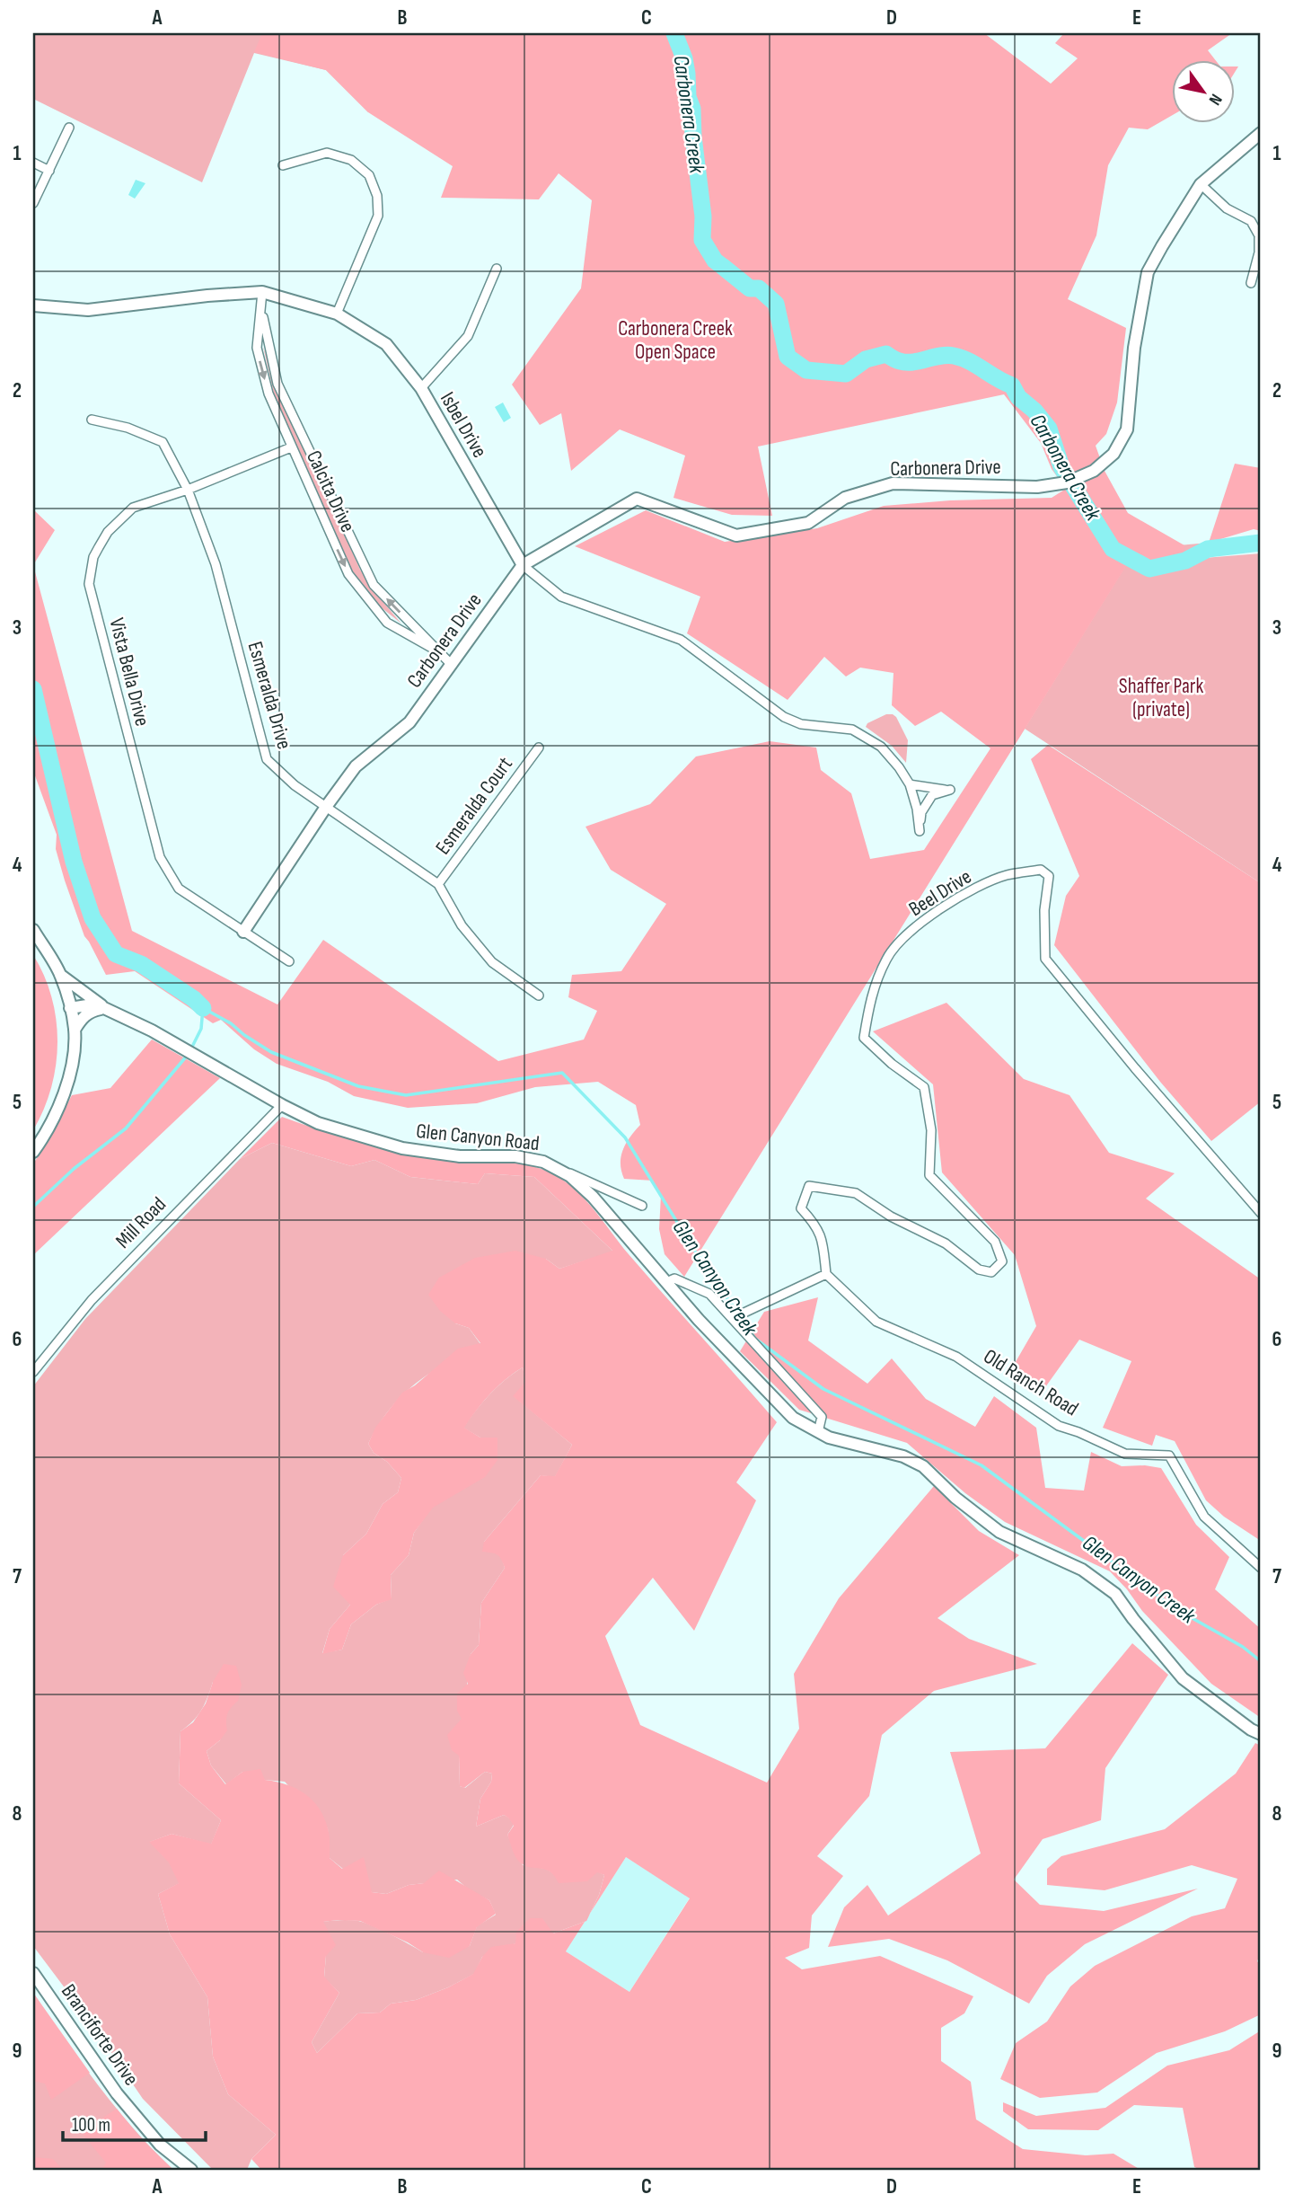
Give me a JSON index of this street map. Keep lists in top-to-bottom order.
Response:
{
  "streets": {
    "street": [
      "Isbel Drive",
      "Carbonera Drive",
      "Calcita Drive",
      "Vista Bella Drive",
      "Esmeralda Drive",
      "Esmeralda Court",
      "Beel Drive",
      "Glen Canyon Road",
      "Mill Road",
      "Old Ranch Road",
      "Branciforte Drive"
    ]
  },
  "crossings": [
    ["Isbel Drive", "Carbonera Drive"],
    ["Isbel Drive", "Calcita Drive"],
    ["Carbonera Drive", "Calcita Drive"],
    ["Carbonera Drive", "Vista Bella Drive"],
    ["Carbonera Drive", "Esmeralda Drive"],
    ["Calcita Drive", "Vista Bella Drive"],
    ["Vista Bella Drive", "Esmeralda Drive"],
    ["Esmeralda Drive", "Esmeralda Court"],
    ["Beel Drive", "Old Ranch Road"],
    ["Glen Canyon Road", "Mill Road"]
  ],
  "water": ["Carbonera Creek", "Glen Canyon Creek"],
  "parks": ["Carbonera Creek Open Space", "Shaffer Park (private)"],
  "scale_bar": "100 m",
  "north": "bottom right",
  "grid": {
    "columns": [
      "A",
      "B",
      "C",
      "D",
      "E"
    ],
    "rows": [
      "1",
      "2",
      "3",
      "4",
      "5",
      "6",
      "7",
      "8",
      "9"
    ]
  }
}
